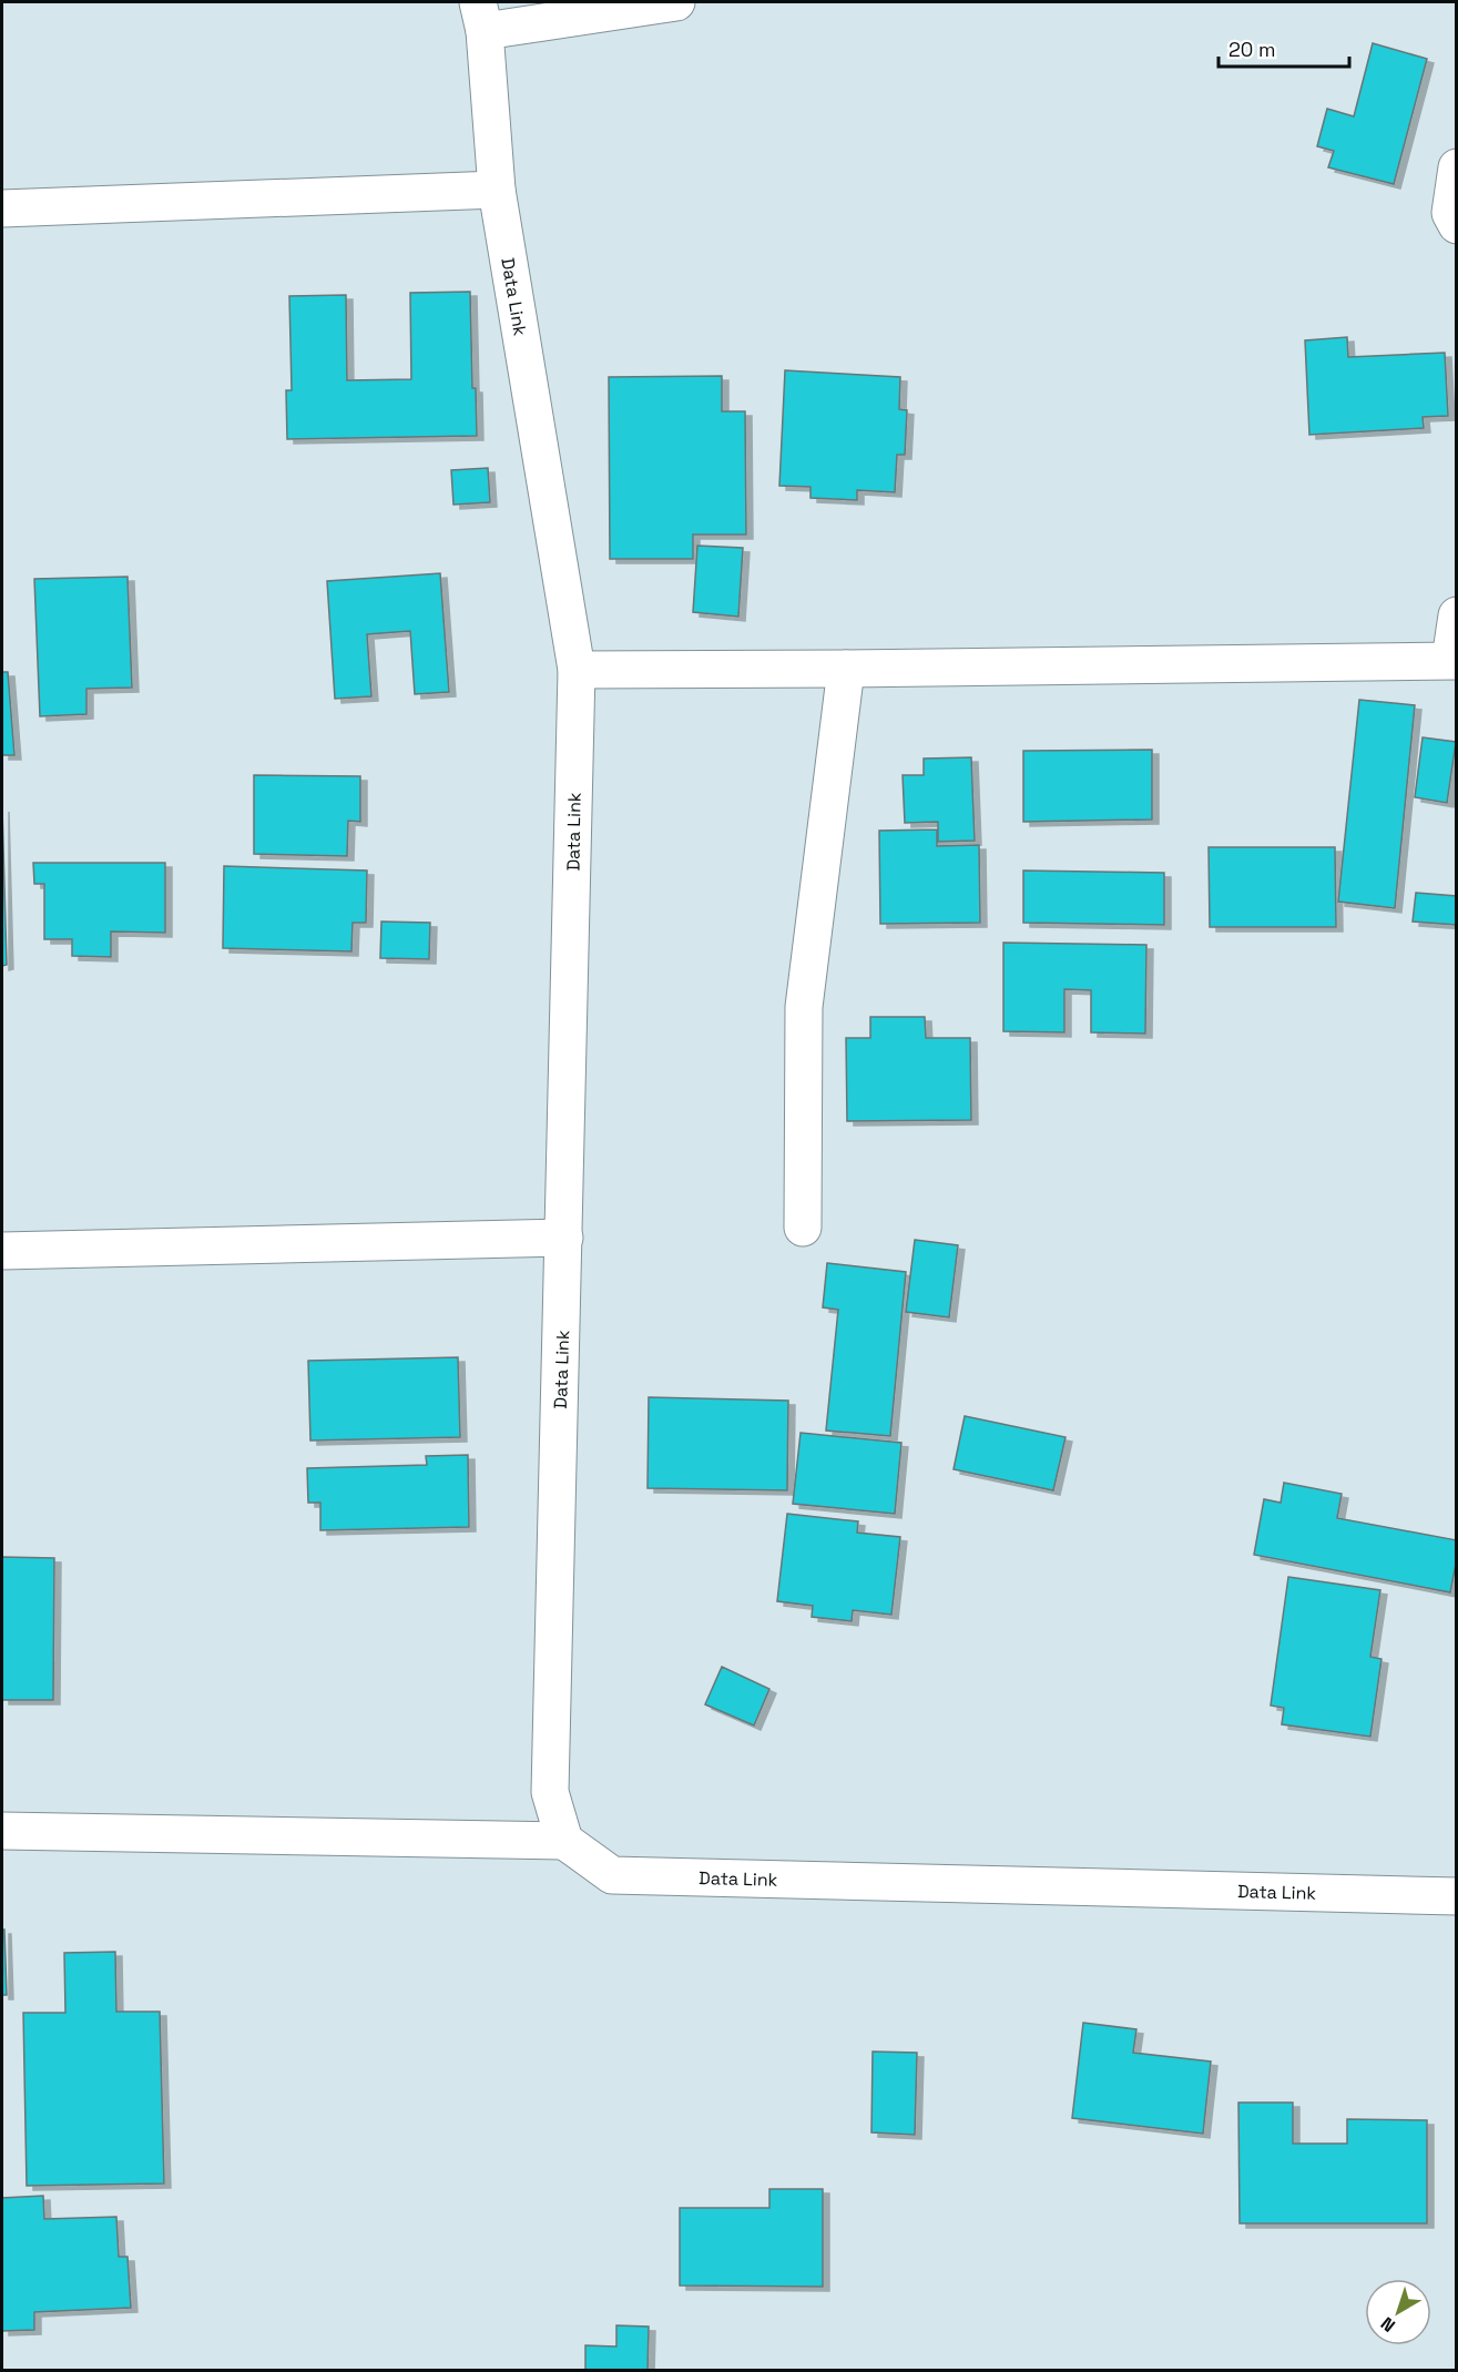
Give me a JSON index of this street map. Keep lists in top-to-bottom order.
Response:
{
  "streets": {
    "street": ["Data Link"]
  },
  "scale_bar": "20 m",
  "north": "bottom left"
}
